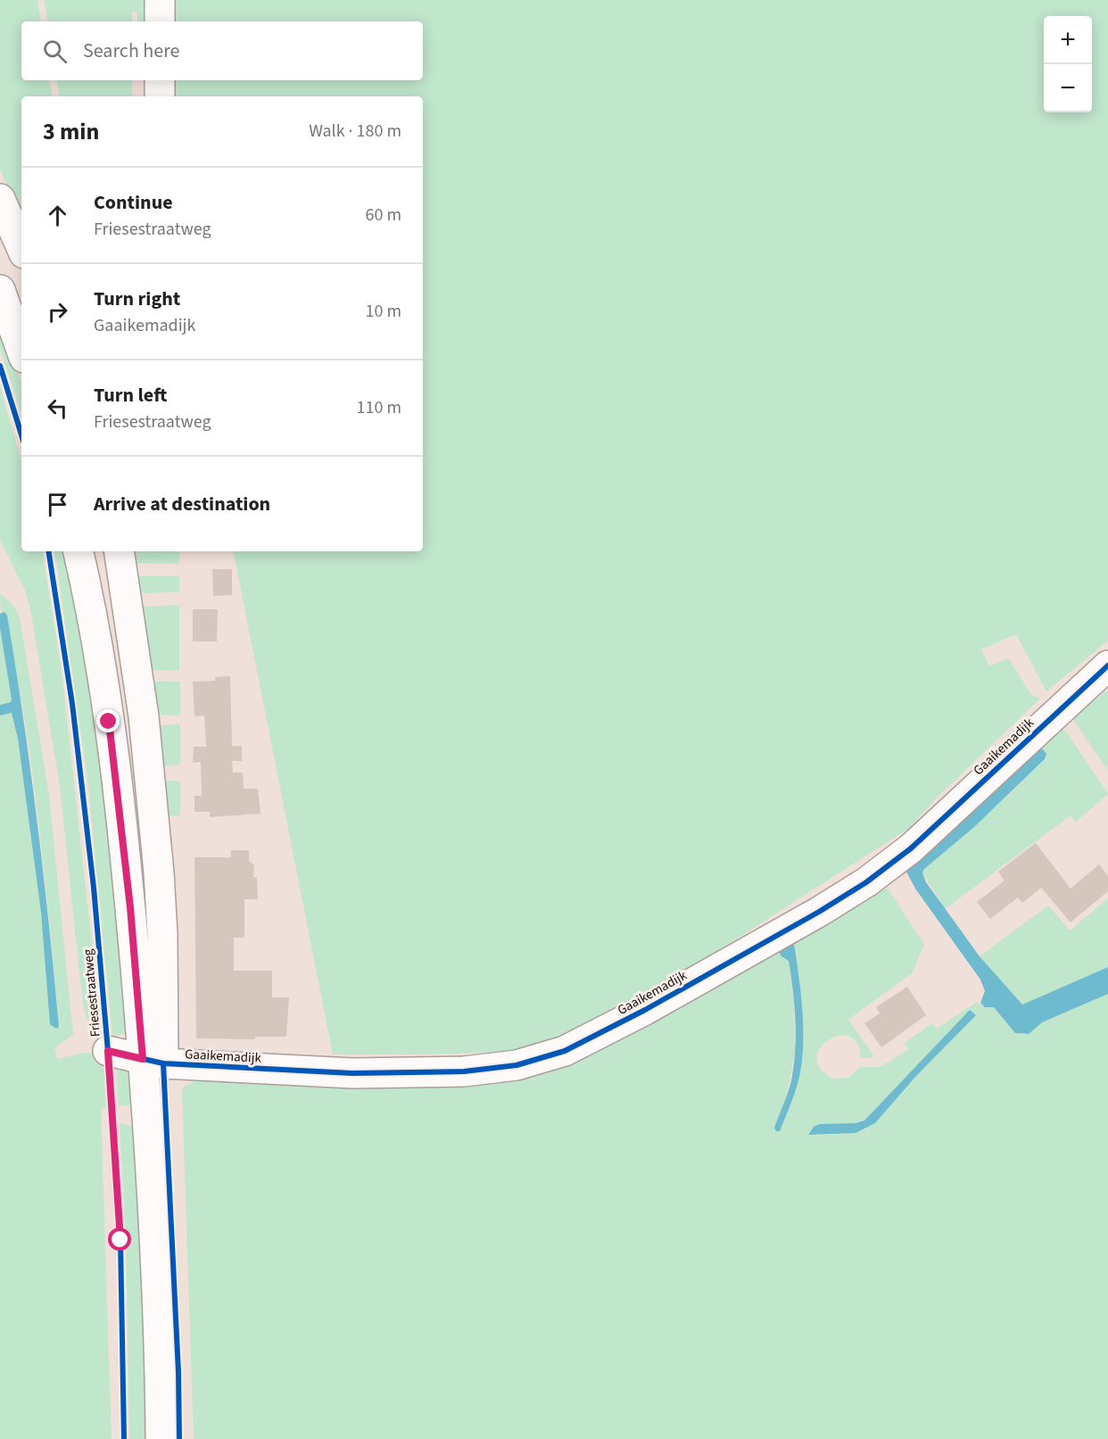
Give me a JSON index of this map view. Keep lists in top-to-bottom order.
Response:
{
  "streets": {
    "street": ["Gaaikemadijk"],
    "cycle path": ["Friesestraatweg"]
  },
  "page": {
    "map_buttons": ["+", "−"],
    "search": "Search here",
    "heading": ["3 min", "Walk · 180 m"],
    "list": [
      ["Continue", "Friesestraatweg", "60 m"],
      ["Turn right", "Gaaikemadijk", "10 m"],
      ["Turn left", "Friesestraatweg", "110 m"],
      "Arrive at destination"
    ]
  }
}
